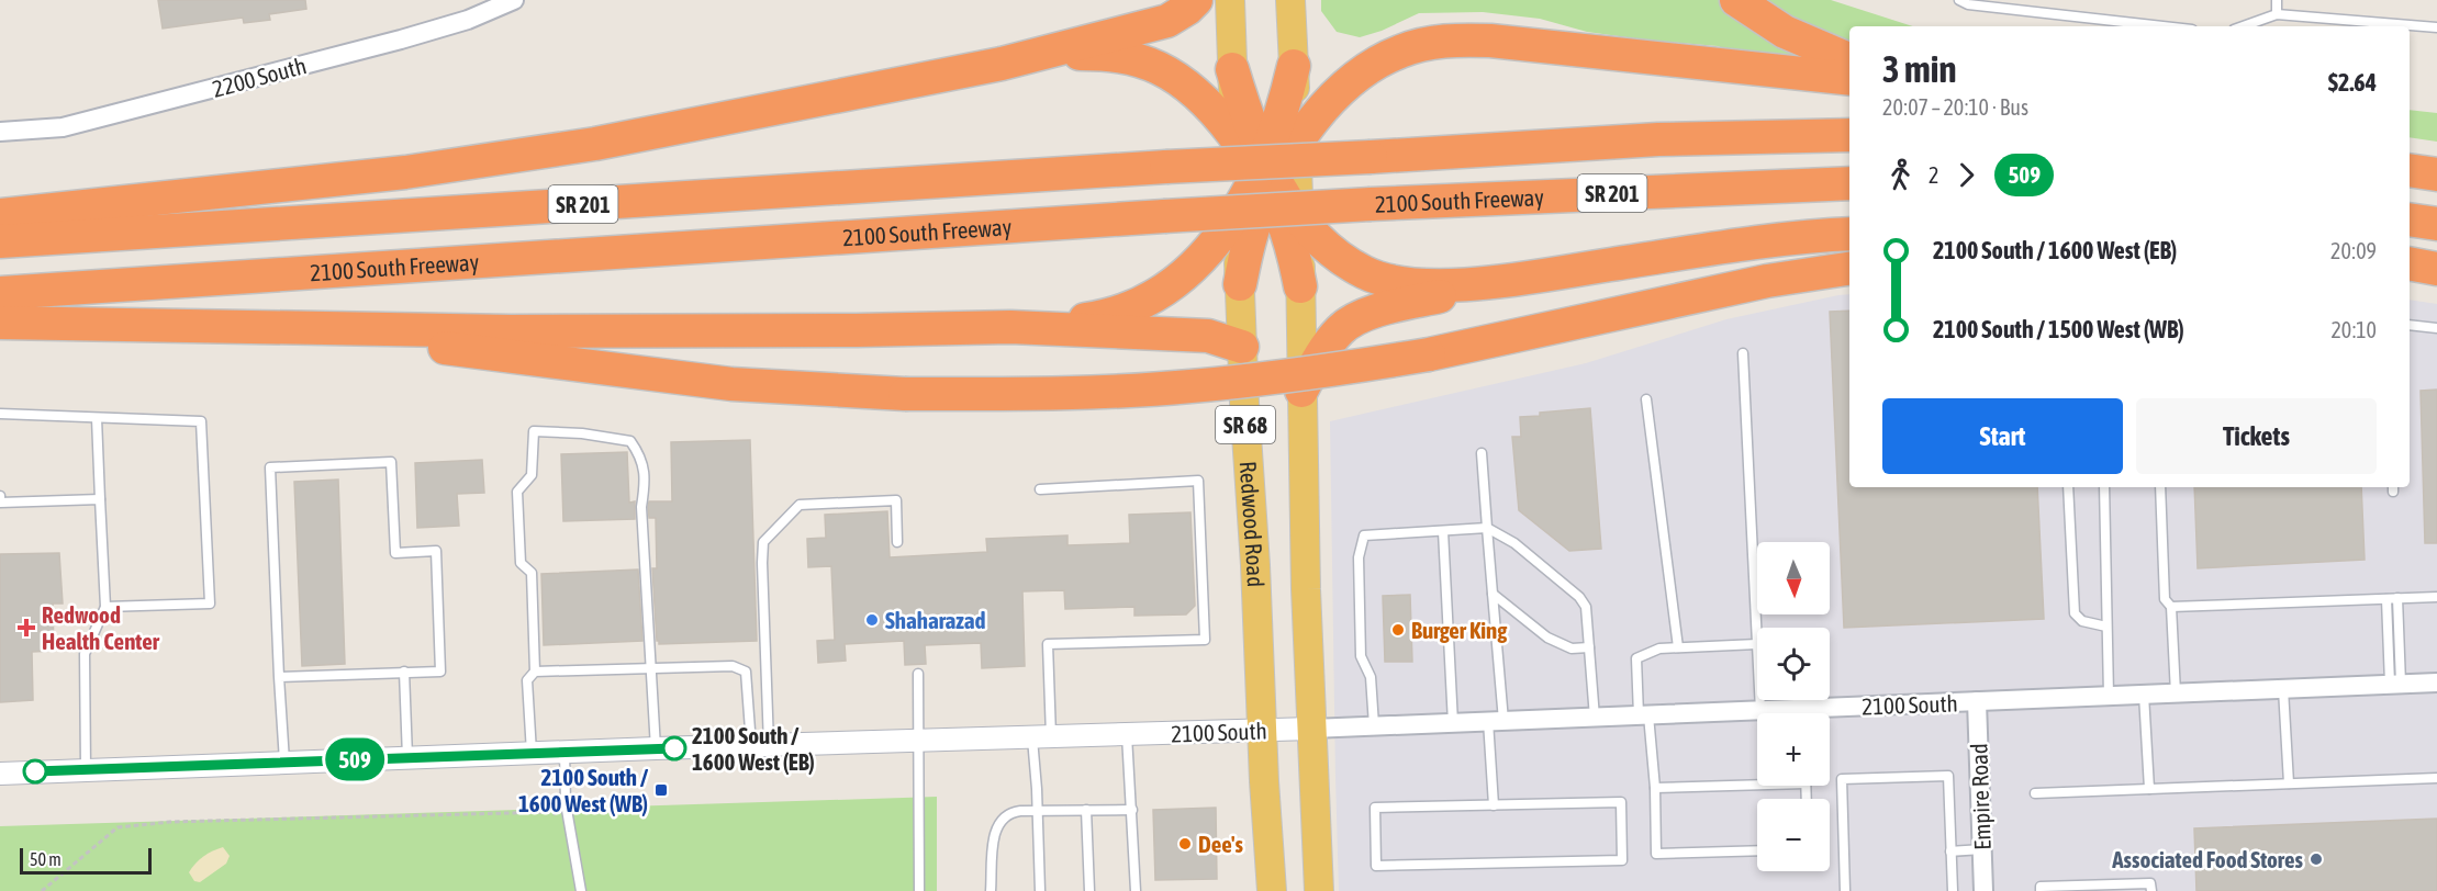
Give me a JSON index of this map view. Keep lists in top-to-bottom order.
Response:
{
  "streets": {
    "highway": ["SR 201", "2100 South Freeway"],
    "main road": ["SR 68", "Redwood Road"],
    "street": ["2200 South", "2100 South", "Empire Road"]
  },
  "crossings": [
    ["SR 68", "2100 South"],
    ["Redwood Road", "2100 South"],
    ["2100 South", "Empire Road"]
  ],
  "places": {
    "other": [
      "Shaharazad",
      "Burger King",
      "2100 South / 1600 West (EB)",
      "Dee's",
      "Associated Food Stores"
    ],
    "health": ["Redwood Health Center"],
    "transit": ["2100 South / 1600 West (WB)"]
  },
  "lines": ["bus line 509"],
  "scale_bar": "50 m",
  "north": "bottom",
  "page": {
    "on_map": "509",
    "heading": ["3 min", "20:07 – 20:10 · Bus", "$2.64"],
    "legs": ["2", "509"],
    "list": [
      {
        "name": "2100 South / 1600 West (EB)",
        "value": "20:09"
      },
      {
        "name": "2100 South / 1500 West (WB)",
        "value": "20:10"
      }
    ],
    "buttons": ["Start", "Tickets"],
    "map_buttons": ["+", "−"],
    "scale": "50 m"
  }
}
